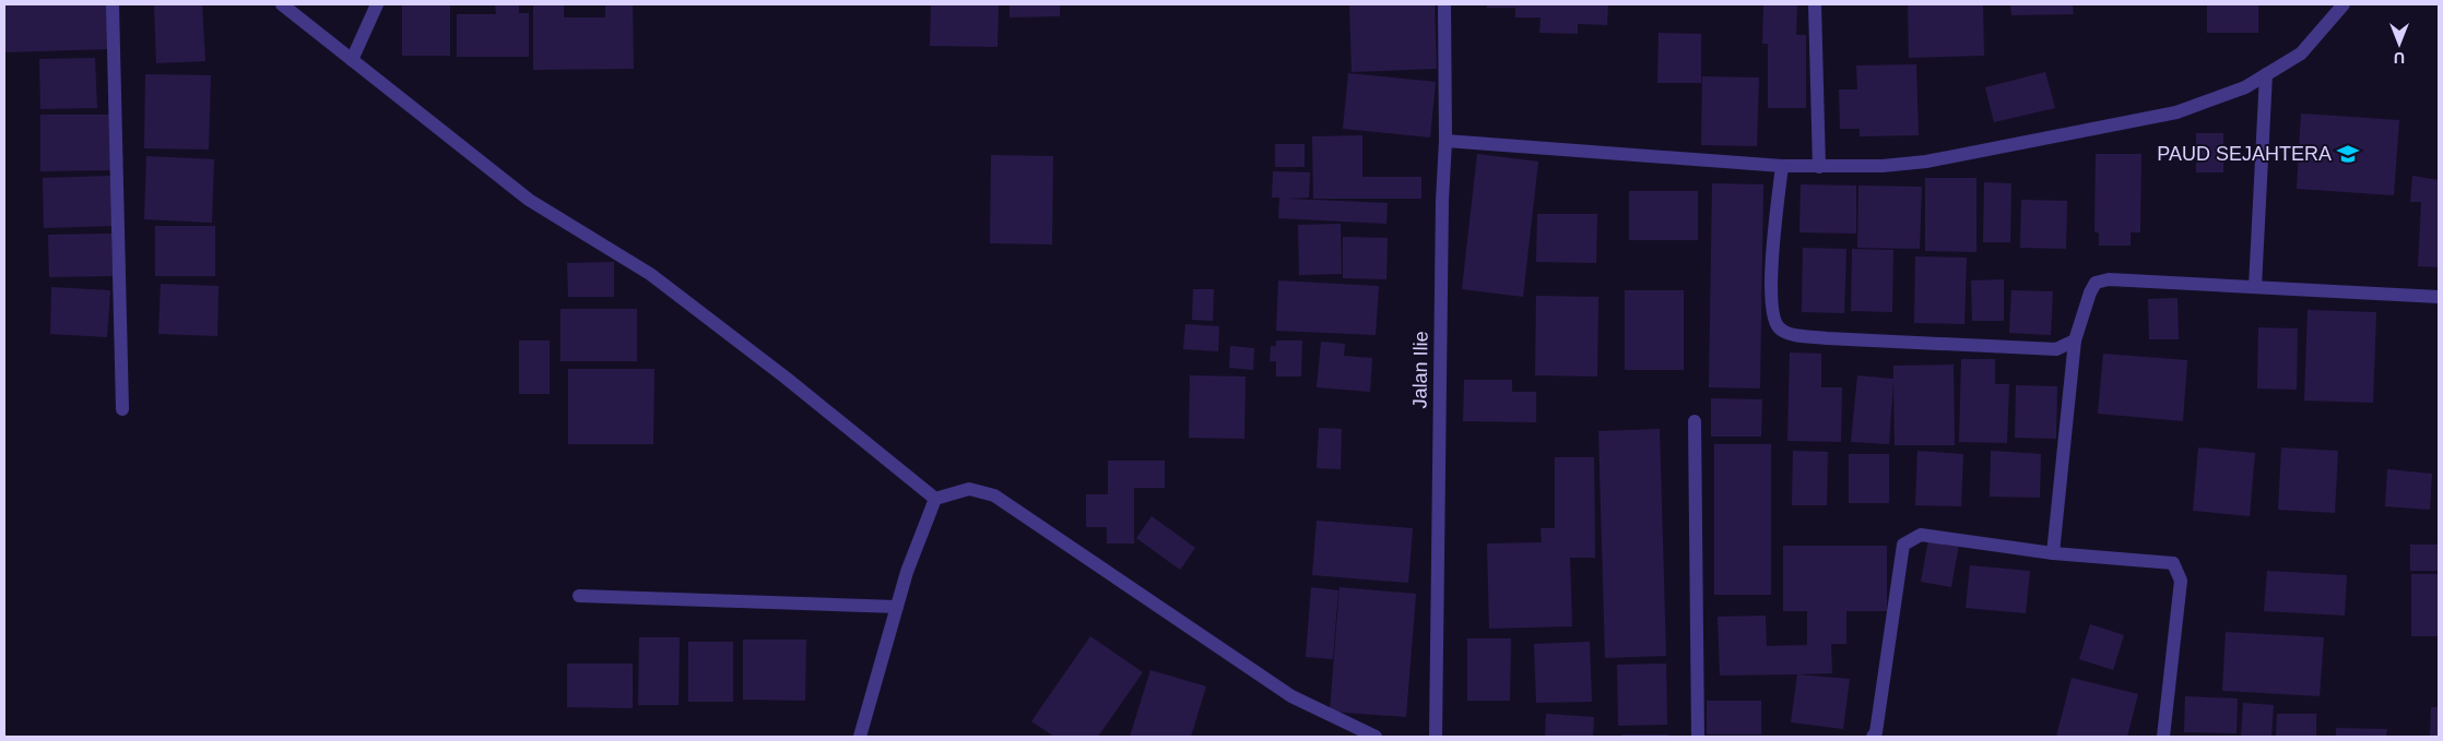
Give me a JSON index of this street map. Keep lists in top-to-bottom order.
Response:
{
  "streets": {
    "street": ["Jalan Ilie"]
  },
  "places": {
    "school or university": ["PAUD SEJAHTERA"]
  },
  "north": "bottom"
}
